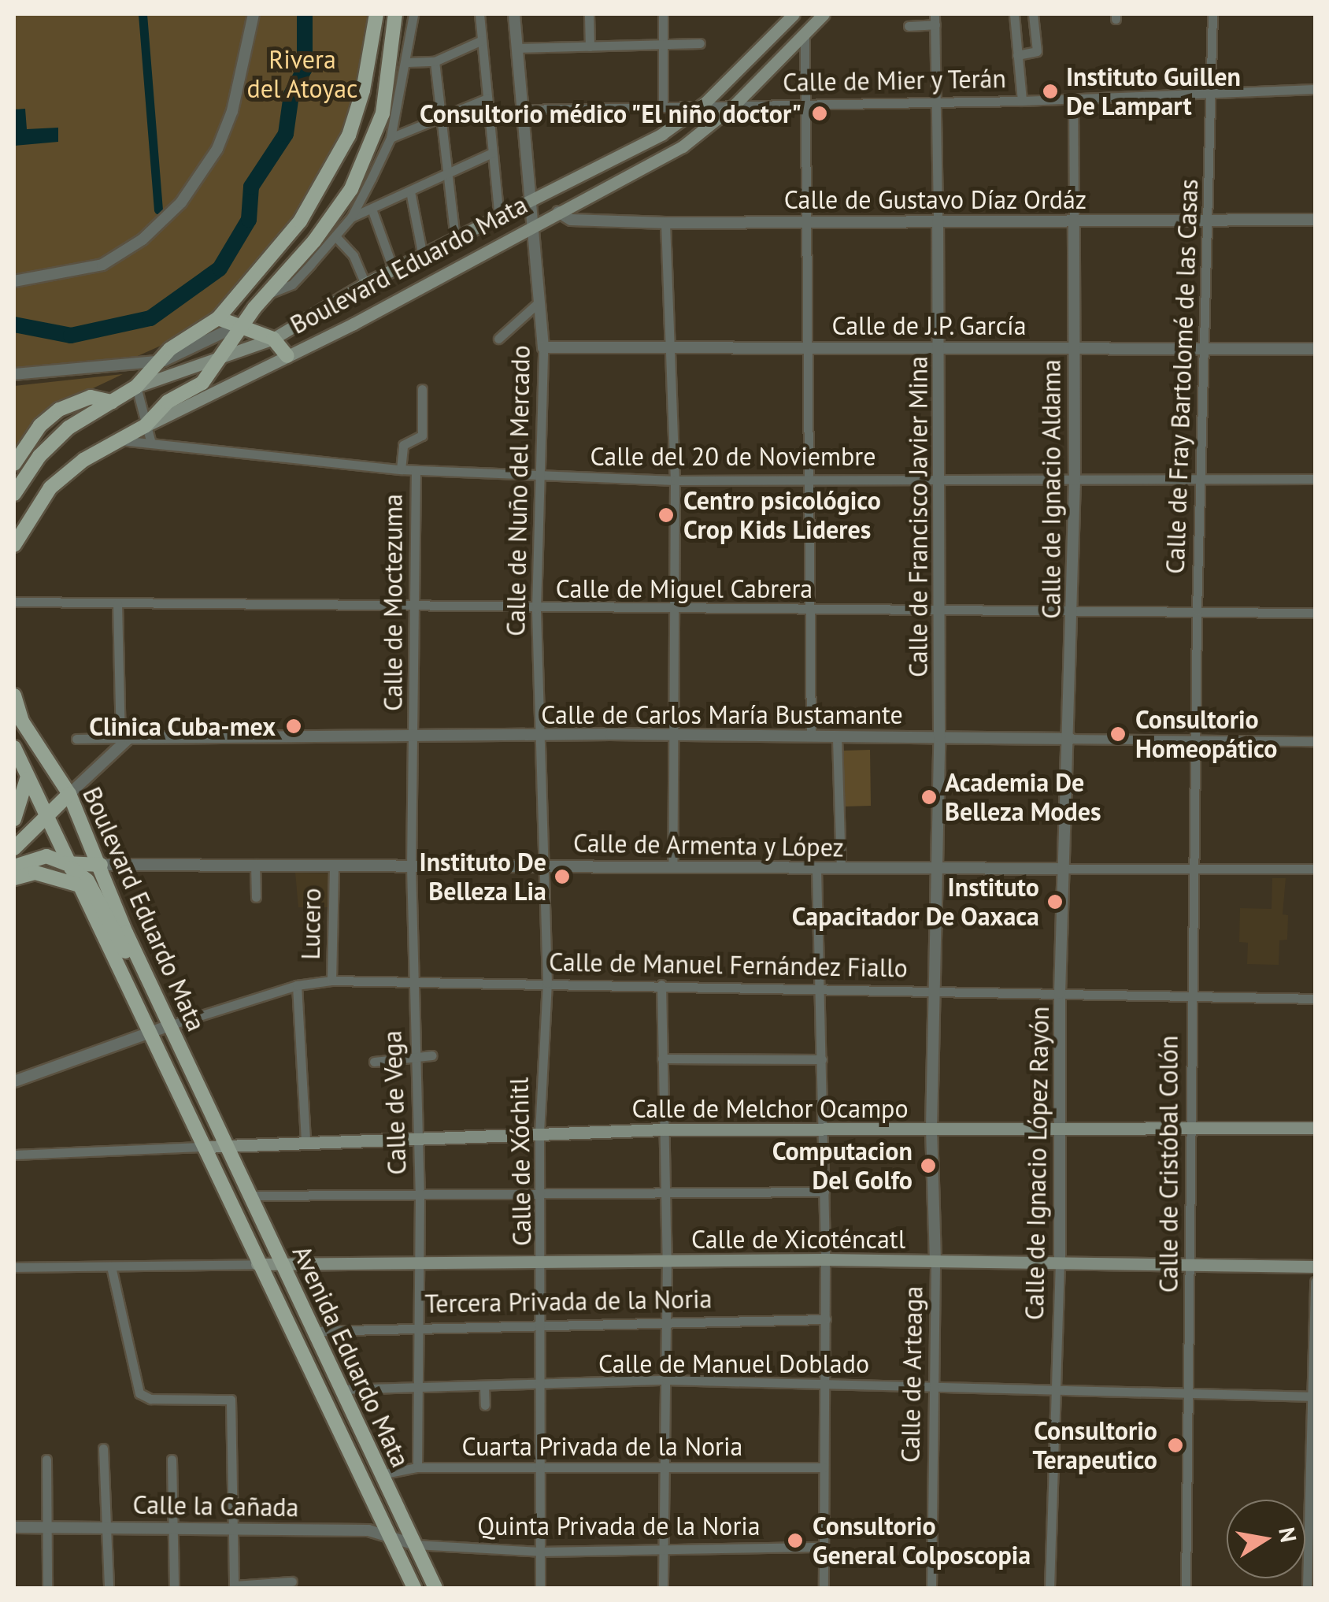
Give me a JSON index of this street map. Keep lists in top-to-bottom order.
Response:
{
  "streets": {
    "main road": [
      "Boulevard Eduardo Mata",
      "Calle de Melchor Ocampo",
      "Calle de Xicoténcatl",
      "Avenida Eduardo Mata"
    ],
    "street": [
      "Calle de Mier y Terán",
      "Calle de Gustavo Díaz Ordáz",
      "Calle de J.P. García",
      "Calle de Fray Bartolomé de las Casas",
      "Calle del 20 de Noviembre",
      "Calle de Ignacio Aldama",
      "Calle de Nuño del Mercado",
      "Calle de Francisco Javier Mina",
      "Calle de Miguel Cabrera",
      "Calle de Moctezuma",
      "Calle de Carlos María Bustamante",
      "Calle de Armenta y López",
      "Lucero",
      "Calle de Manuel Fernández Fiallo",
      "Calle de Vega",
      "Calle de Xóchitl",
      "Calle de Ignacio López Rayón",
      "Calle de Cristóbal Colón",
      "Tercera Privada de la Noria",
      "Calle de Manuel Doblado",
      "Calle de Arteaga",
      "Cuarta Privada de la Noria",
      "Calle la Cañada",
      "Quinta Privada de la Noria"
    ]
  },
  "crossings": [
    ["Calle de Mier y Terán", "Boulevard Eduardo Mata"],
    ["Calle de Mier y Terán", "Calle de Fray Bartolomé de las Casas"],
    ["Calle de Mier y Terán", "Calle de Ignacio Aldama"],
    ["Calle de Mier y Terán", "Calle de Nuño del Mercado"],
    ["Calle de Mier y Terán", "Calle de Francisco Javier Mina"],
    ["Calle de Gustavo Díaz Ordáz", "Boulevard Eduardo Mata"],
    ["Calle de Gustavo Díaz Ordáz", "Calle de Fray Bartolomé de las Casas"],
    ["Calle de Gustavo Díaz Ordáz", "Calle de Ignacio Aldama"],
    ["Calle de Gustavo Díaz Ordáz", "Calle de Francisco Javier Mina"],
    ["Boulevard Eduardo Mata", "Calle del 20 de Noviembre"],
    ["Boulevard Eduardo Mata", "Calle de Nuño del Mercado"],
    ["Boulevard Eduardo Mata", "Calle de Armenta y López"],
    ["Boulevard Eduardo Mata", "Calle de Manuel Fernández Fiallo"],
    ["Boulevard Eduardo Mata", "Calle de Melchor Ocampo"],
    ["Boulevard Eduardo Mata", "Avenida Eduardo Mata"],
    ["Calle de J.P. García", "Calle de Fray Bartolomé de las Casas"],
    ["Calle de J.P. García", "Calle de Ignacio Aldama"],
    ["Calle de J.P. García", "Calle de Nuño del Mercado"],
    ["Calle de J.P. García", "Calle de Francisco Javier Mina"],
    ["Calle de Fray Bartolomé de las Casas", "Calle del 20 de Noviembre"],
    ["Calle de Fray Bartolomé de las Casas", "Calle de Miguel Cabrera"],
    ["Calle de Fray Bartolomé de las Casas", "Calle de Carlos María Bustamante"],
    ["Calle de Fray Bartolomé de las Casas", "Calle de Cristóbal Colón"],
    ["Calle del 20 de Noviembre", "Calle de Ignacio Aldama"],
    ["Calle del 20 de Noviembre", "Calle de Nuño del Mercado"],
    ["Calle del 20 de Noviembre", "Calle de Francisco Javier Mina"],
    ["Calle del 20 de Noviembre", "Calle de Moctezuma"],
    ["Calle de Ignacio Aldama", "Calle de Miguel Cabrera"],
    ["Calle de Ignacio Aldama", "Calle de Carlos María Bustamante"],
    ["Calle de Ignacio Aldama", "Calle de Ignacio López Rayón"],
    ["Calle de Nuño del Mercado", "Calle de Miguel Cabrera"],
    ["Calle de Nuño del Mercado", "Calle de Carlos María Bustamante"],
    ["Calle de Nuño del Mercado", "Calle de Xóchitl"],
    ["Calle de Francisco Javier Mina", "Calle de Miguel Cabrera"],
    ["Calle de Francisco Javier Mina", "Calle de Carlos María Bustamante"],
    ["Calle de Francisco Javier Mina", "Calle de Arteaga"],
    ["Calle de Miguel Cabrera", "Calle de Moctezuma"],
    ["Calle de Moctezuma", "Calle de Carlos María Bustamante"],
    ["Calle de Moctezuma", "Calle de Vega"],
    ["Calle de Carlos María Bustamante", "Calle de Vega"],
    ["Calle de Carlos María Bustamante", "Calle de Xóchitl"],
    ["Calle de Carlos María Bustamante", "Calle de Ignacio López Rayón"],
    ["Calle de Carlos María Bustamante", "Calle de Cristóbal Colón"],
    ["Calle de Carlos María Bustamante", "Calle de Arteaga"],
    ["Calle de Armenta y López", "Lucero"],
    ["Calle de Armenta y López", "Calle de Vega"],
    ["Calle de Armenta y López", "Calle de Xóchitl"],
    ["Calle de Armenta y López", "Calle de Ignacio López Rayón"],
    ["Calle de Armenta y López", "Calle de Cristóbal Colón"],
    ["Calle de Armenta y López", "Calle de Arteaga"],
    ["Lucero", "Calle de Manuel Fernández Fiallo"],
    ["Calle de Manuel Fernández Fiallo", "Calle de Vega"],
    ["Calle de Manuel Fernández Fiallo", "Calle de Xóchitl"],
    ["Calle de Manuel Fernández Fiallo", "Calle de Ignacio López Rayón"],
    ["Calle de Manuel Fernández Fiallo", "Calle de Cristóbal Colón"],
    ["Calle de Manuel Fernández Fiallo", "Calle de Arteaga"],
    ["Calle de Vega", "Calle de Melchor Ocampo"],
    ["Calle de Vega", "Calle de Xicoténcatl"],
    ["Calle de Vega", "Tercera Privada de la Noria"],
    ["Calle de Vega", "Calle de Manuel Doblado"],
    ["Calle de Vega", "Cuarta Privada de la Noria"],
    ["Calle de Melchor Ocampo", "Calle de Xóchitl"],
    ["Calle de Melchor Ocampo", "Calle de Ignacio López Rayón"],
    ["Calle de Melchor Ocampo", "Calle de Cristóbal Colón"],
    ["Calle de Melchor Ocampo", "Avenida Eduardo Mata"],
    ["Calle de Melchor Ocampo", "Calle de Arteaga"],
    ["Calle de Xóchitl", "Calle de Xicoténcatl"],
    ["Calle de Xóchitl", "Tercera Privada de la Noria"],
    ["Calle de Xóchitl", "Calle de Manuel Doblado"],
    ["Calle de Xóchitl", "Cuarta Privada de la Noria"],
    ["Calle de Xóchitl", "Quinta Privada de la Noria"],
    ["Calle de Ignacio López Rayón", "Calle de Xicoténcatl"],
    ["Calle de Ignacio López Rayón", "Calle de Manuel Doblado"],
    ["Calle de Cristóbal Colón", "Calle de Xicoténcatl"],
    ["Calle de Cristóbal Colón", "Calle de Manuel Doblado"],
    ["Calle de Xicoténcatl", "Avenida Eduardo Mata"],
    ["Calle de Xicoténcatl", "Calle de Arteaga"],
    ["Tercera Privada de la Noria", "Avenida Eduardo Mata"],
    ["Avenida Eduardo Mata", "Calle de Manuel Doblado"],
    ["Avenida Eduardo Mata", "Cuarta Privada de la Noria"],
    ["Avenida Eduardo Mata", "Calle la Cañada"],
    ["Avenida Eduardo Mata", "Quinta Privada de la Noria"],
    ["Calle de Manuel Doblado", "Calle de Arteaga"],
    ["Calle la Cañada", "Quinta Privada de la Noria"]
  ],
  "parks": ["Rivera del Atoyac"],
  "places": [
    "Instituto Guillen De Lampart",
    "Consultorio médico \"El niño doctor\"",
    "Centro psicológico Crop Kids Lideres",
    "Clinica Cuba-mex",
    "Consultorio Homeopático",
    "Academia De Belleza Modes",
    "Instituto De Belleza Lia",
    "Instituto Capacitador De Oaxaca",
    "Computacion Del Golfo",
    "Consultorio Terapeutico",
    "Consultorio General Colposcopia"
  ],
  "north": "right"
}
